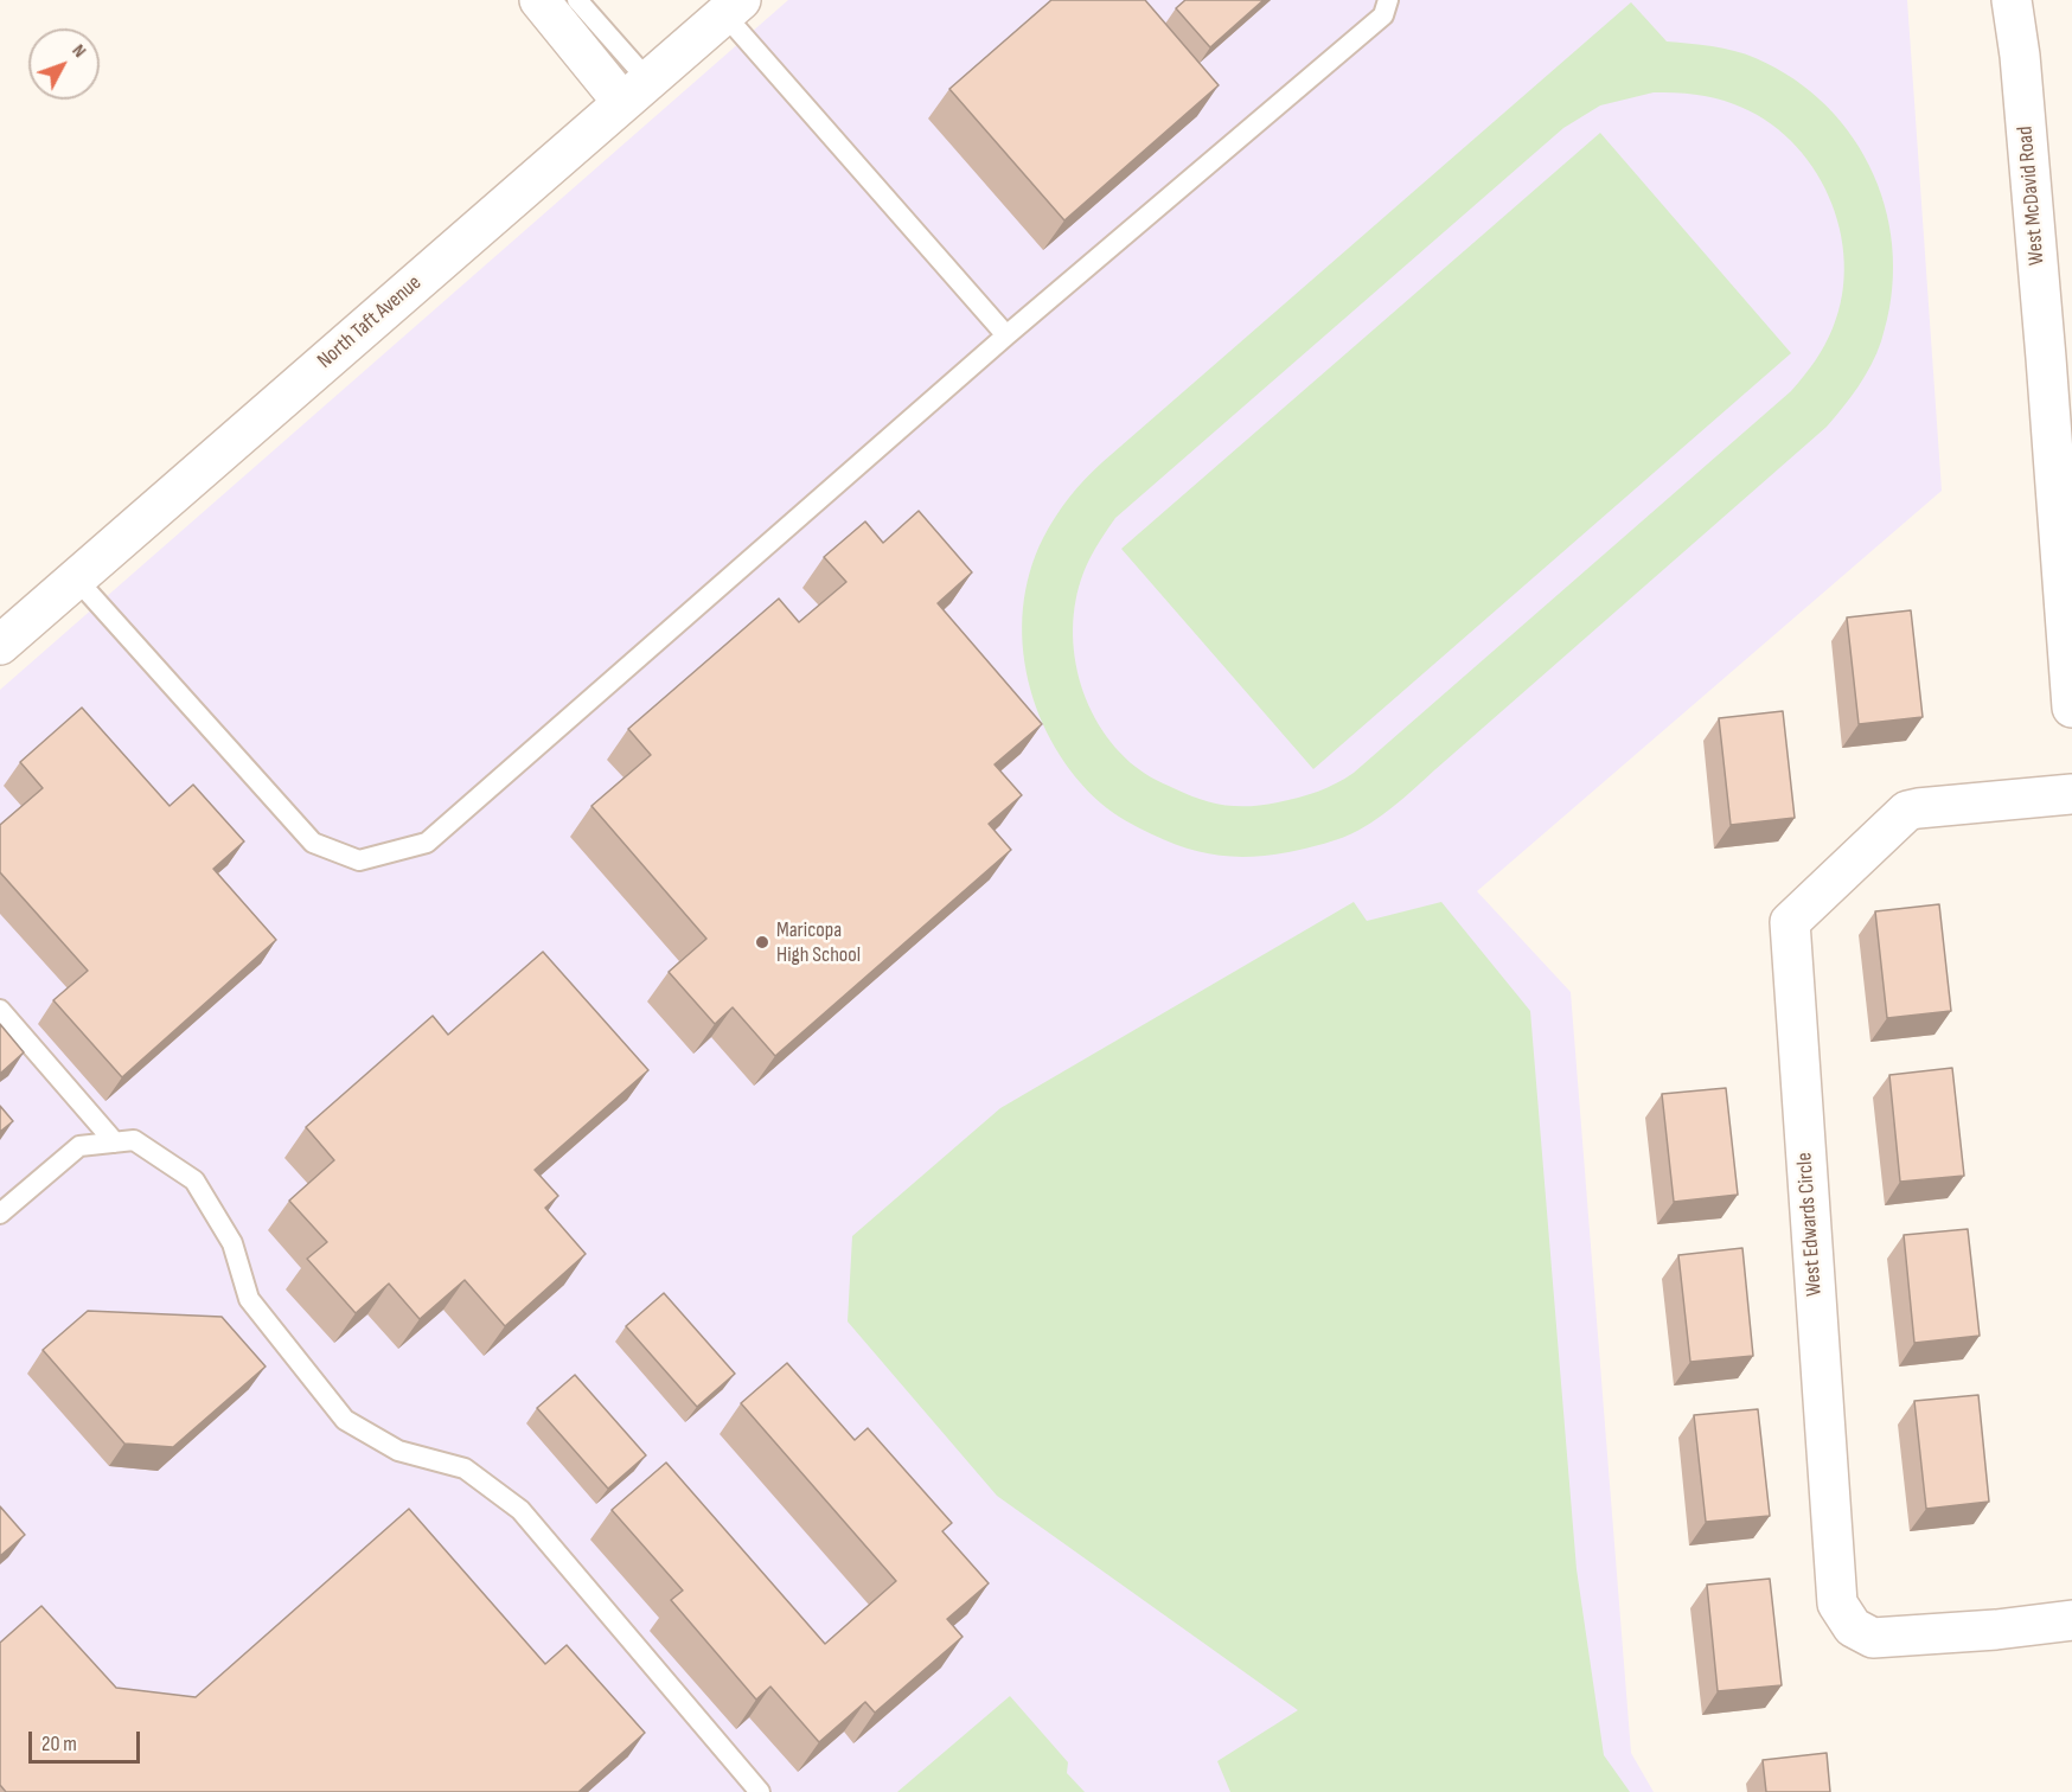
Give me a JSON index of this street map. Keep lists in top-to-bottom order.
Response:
{
  "streets": {
    "street": ["West McDavid Road", "North Taft Avenue", "West Edwards Circle"]
  },
  "places": ["Maricopa High School"],
  "scale_bar": "20 m",
  "north": "top right"
}
